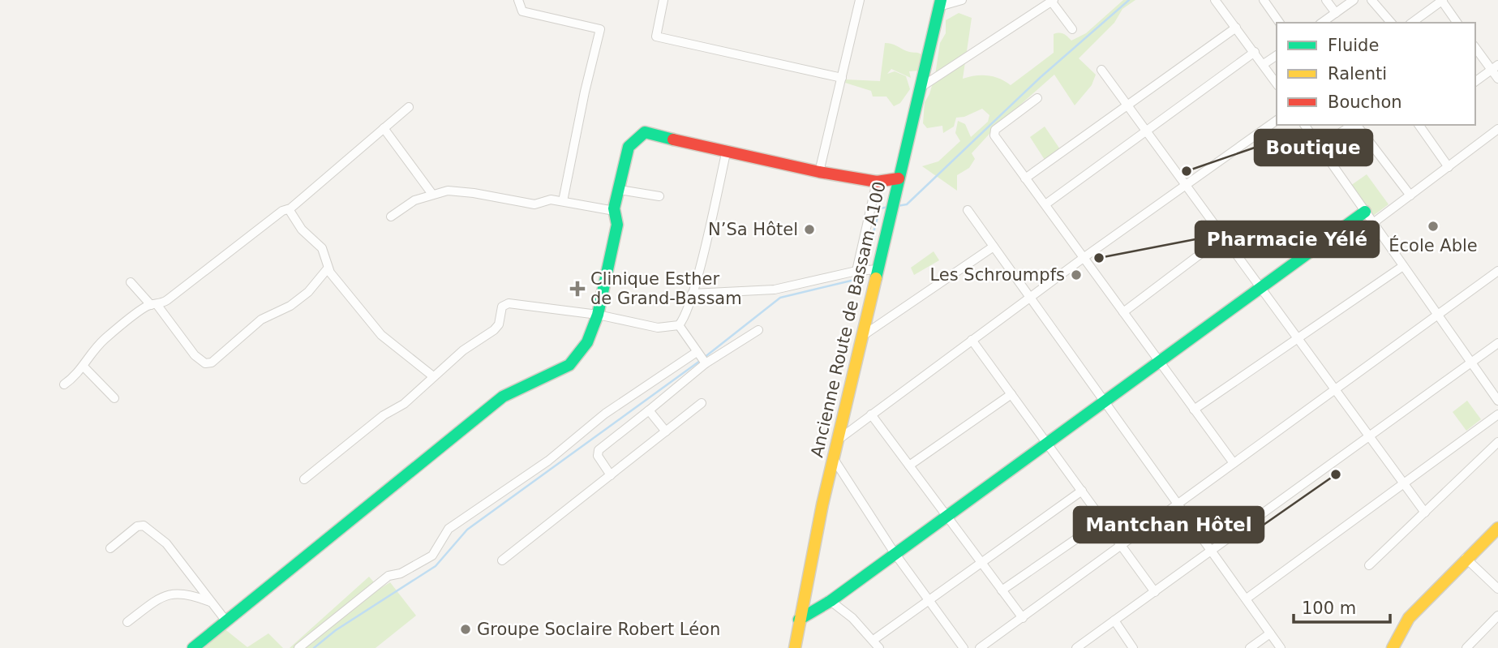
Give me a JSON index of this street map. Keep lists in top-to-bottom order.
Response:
{
  "streets": {
    "street": ["Ancienne Route de Bassam A100"]
  },
  "places": {
    "other": [
      "Boutique",
      "École Able",
      "N’Sa Hôtel",
      "Pharmacie Yélé",
      "Les Schroumpfs",
      "Mantchan Hôtel",
      "Groupe Soclaire Robert Léon"
    ],
    "health": ["Clinique Esther de Grand-Bassam"]
  },
  "legend": ["Fluide", "Ralenti", "Bouchon"],
  "scale_bar": "100 m"
}
